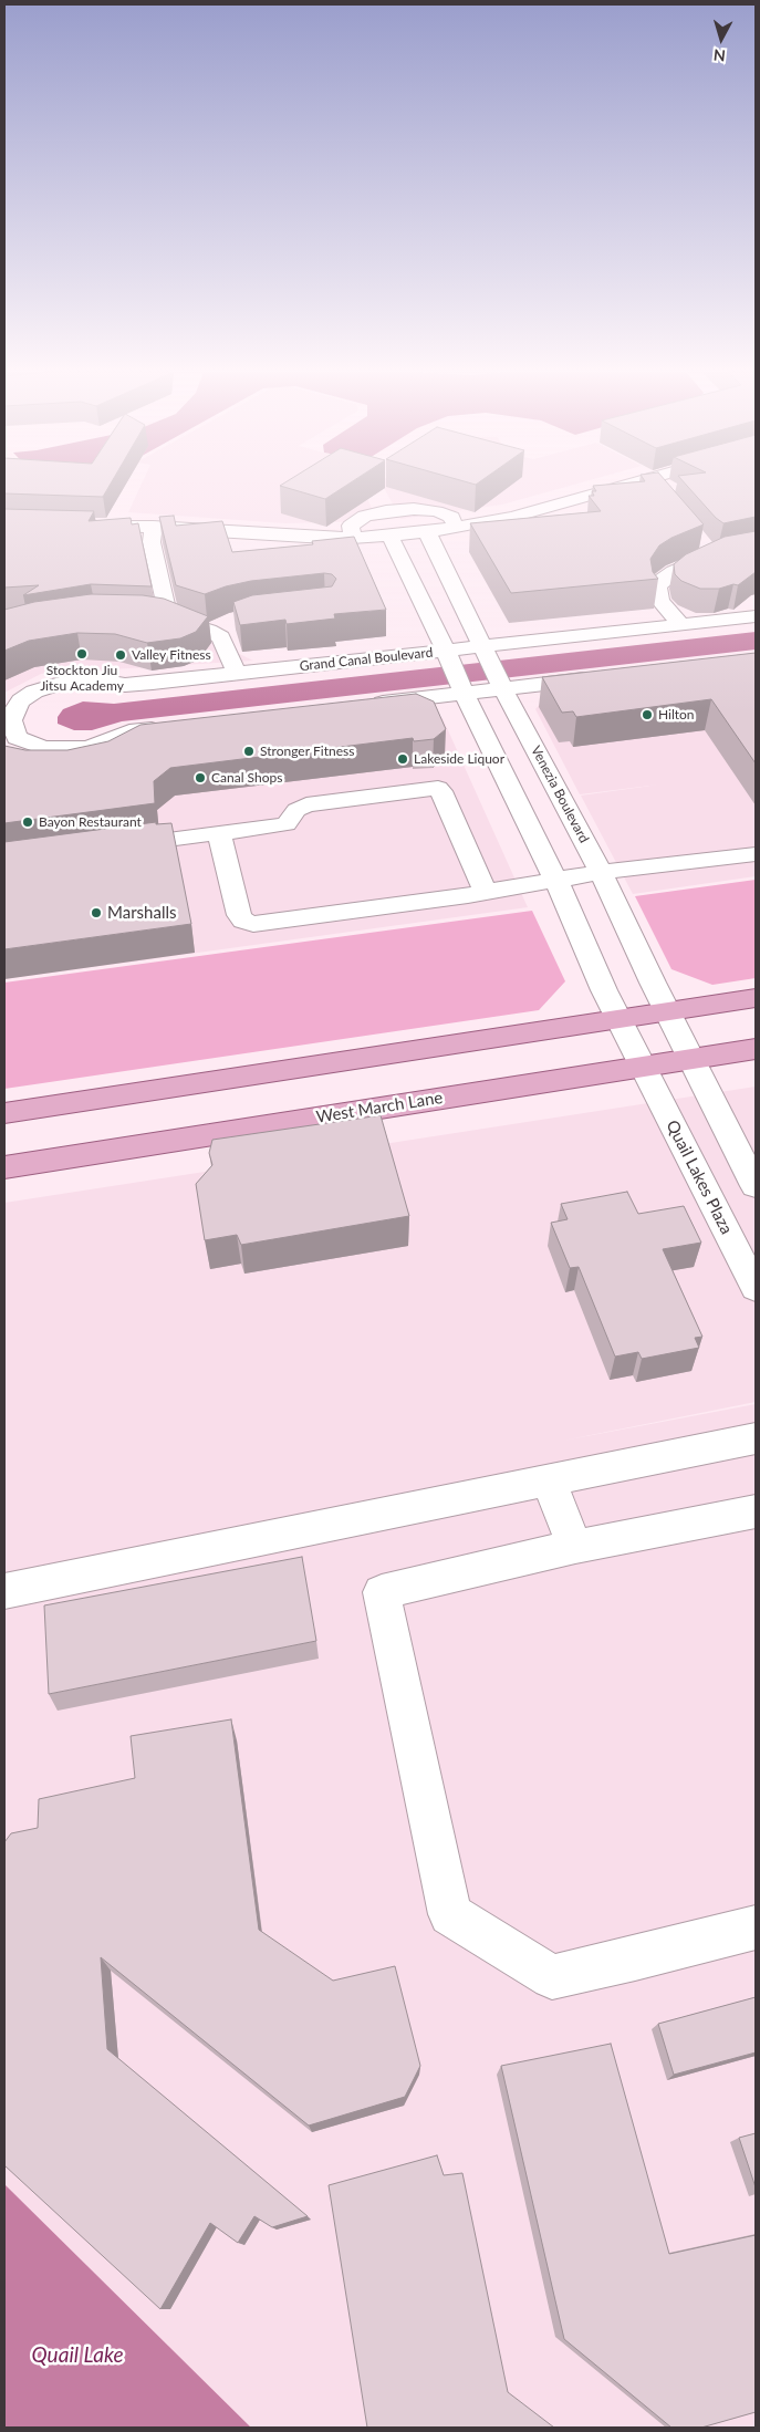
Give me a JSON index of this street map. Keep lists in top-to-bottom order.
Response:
{
  "streets": {
    "main road": ["West March Lane"],
    "street": ["Grand Canal Boulevard", "Venezia Boulevard", "Quail Lakes Plaza"]
  },
  "crossings": [
    ["Grand Canal Boulevard", "Venezia Boulevard"],
    ["Venezia Boulevard", "West March Lane"],
    ["West March Lane", "Quail Lakes Plaza"]
  ],
  "water": ["Quail Lake"],
  "places": [
    "Stockton Jiu Jitsu Academy",
    "Valley Fitness",
    "Hilton",
    "Stronger Fitness",
    "Lakeside Liquor",
    "Canal Shops",
    "Bayon Restaurant",
    "Marshalls"
  ],
  "north": "bottom"
}
